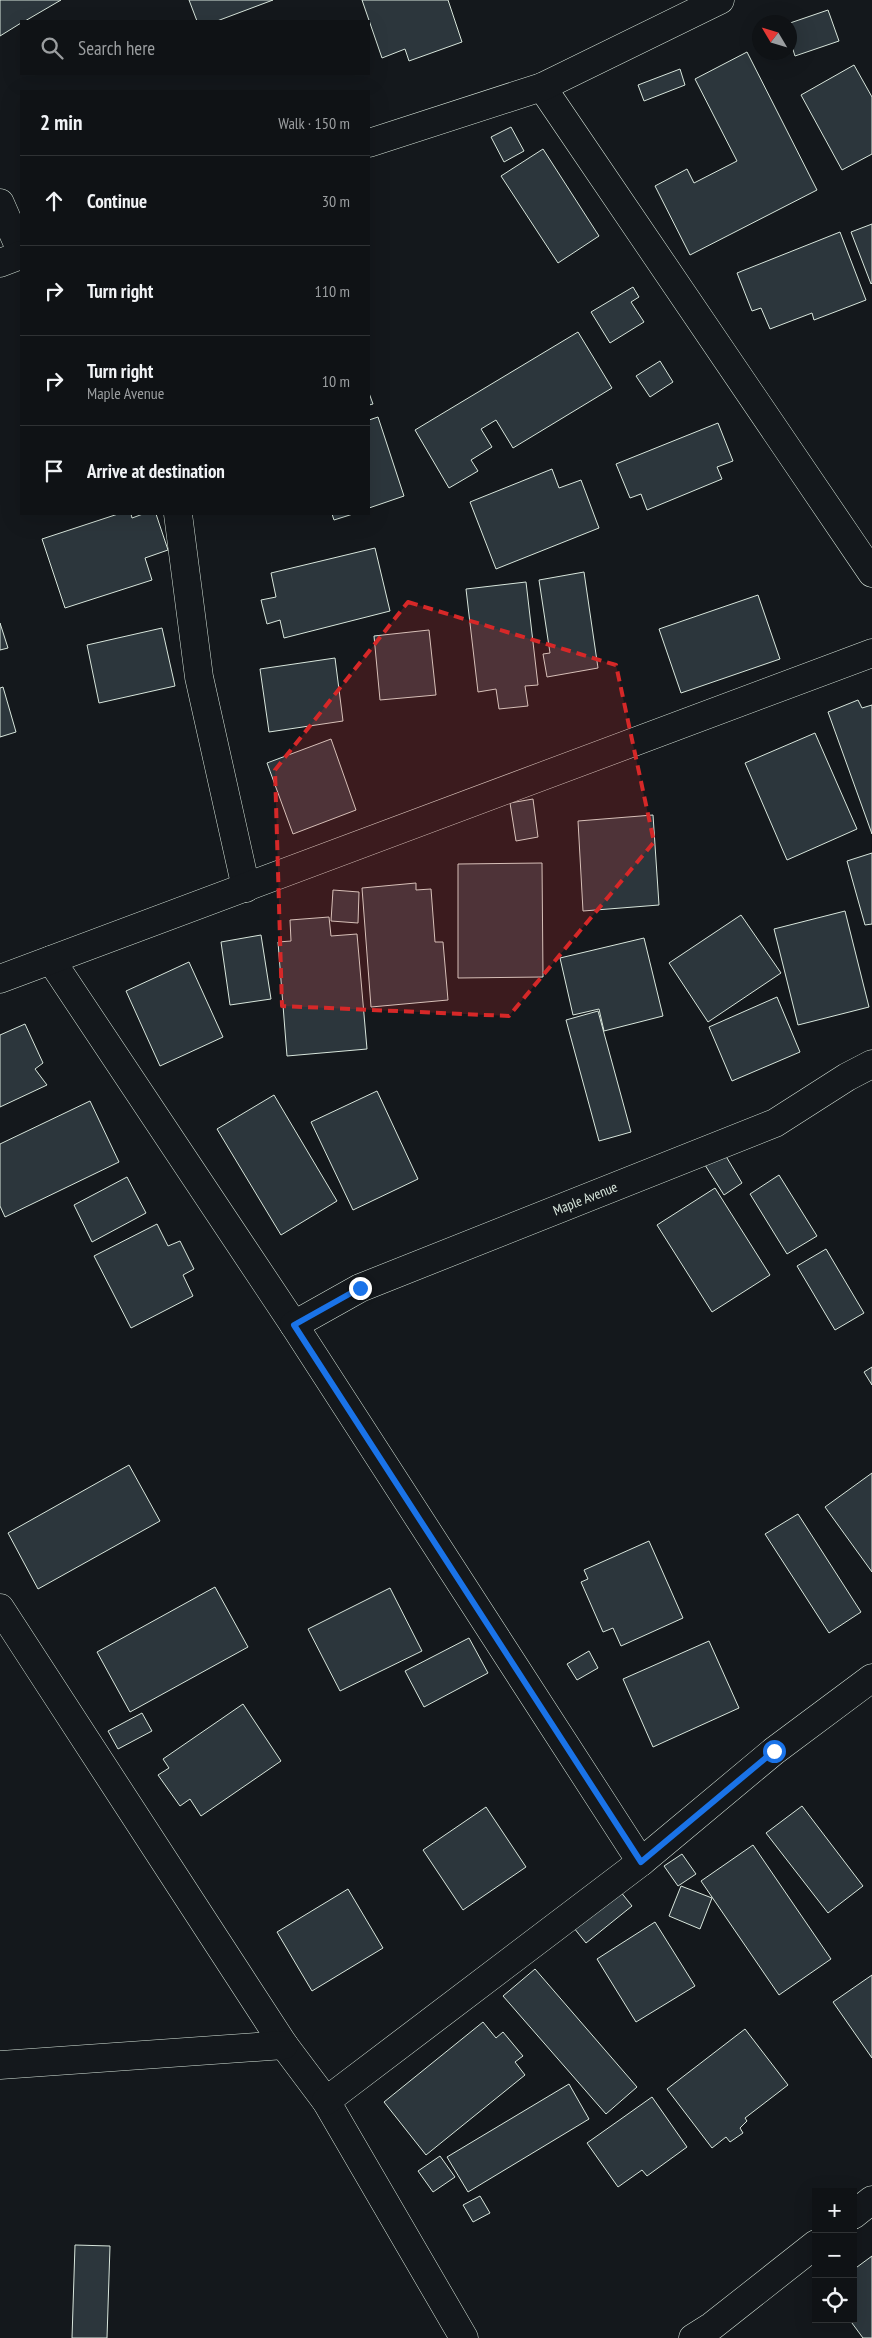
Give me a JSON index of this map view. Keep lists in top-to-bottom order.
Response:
{
  "streets": {
    "street": ["Maple Avenue"]
  },
  "north": "top left",
  "page": {
    "search": "Search here",
    "heading": ["2 min", "Walk · 150 m"],
    "list": [
      ["Continue", "30 m"],
      ["Turn right", "110 m"],
      ["Turn right", "Maple Avenue", "10 m"],
      "Arrive at destination"
    ],
    "map_buttons": ["+", "−"]
  }
}
